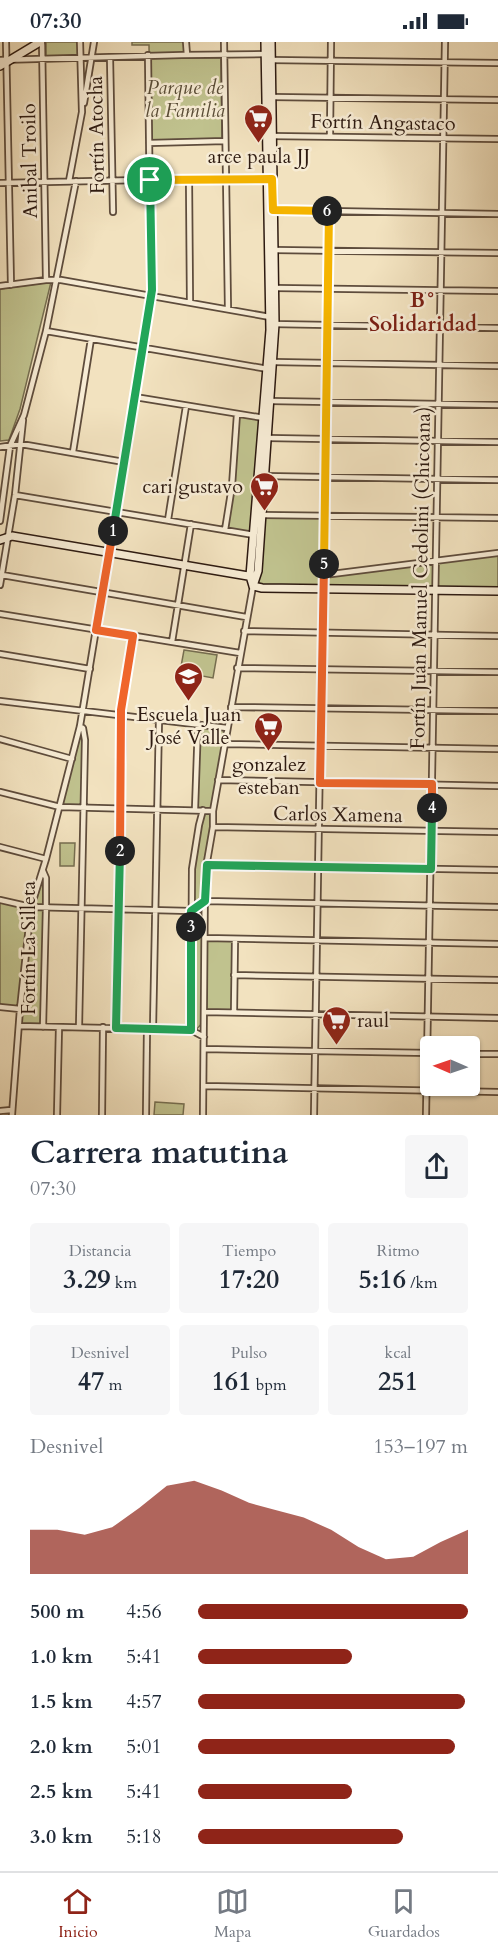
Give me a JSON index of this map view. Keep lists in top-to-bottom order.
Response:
{
  "streets": {
    "street": [
      "Fortín Angastaco",
      "Fortín Atocha",
      "Anibal Troilo",
      "Fortín Juan Manuel Cedolini (Chicoana)",
      "Carlos Xamena",
      "Fortín La Silleta"
    ]
  },
  "crossings": [
    ["Fortín Angastaco", "Fortín Juan Manuel Cedolini (Chicoana)"],
    ["Fortín Juan Manuel Cedolini (Chicoana)", "Carlos Xamena"]
  ],
  "districts": ["B° Solidaridad"],
  "parks": ["Parque de la Familia"],
  "places": {
    "supermarket": [
      "arce paula JJ",
      "cari gustavo",
      "gonzalez esteban",
      "raul"
    ],
    "school or university": ["Escuela Juan José Valle"]
  },
  "north": "left",
  "page": {
    "status": "07:30",
    "pins": [
      "6",
      "1",
      "5",
      "4",
      "2",
      "3"
    ],
    "heading": ["Carrera matutina", "07:30"],
    "stats": [
      ["Distancia", "3.29 km"],
      ["Tiempo", "17:20"],
      ["Ritmo", "5:16 /km"],
      ["Desnivel", "47 m"],
      ["Pulso", "161 bpm"],
      ["kcal", "251"]
    ],
    "chart": ["Desnivel", "153–197 m"],
    "list": [
      {
        "name": "500 m",
        "note": "4:56"
      },
      {
        "name": "1.0 km",
        "note": "5:41"
      },
      {
        "name": "1.5 km",
        "note": "4:57"
      },
      {
        "name": "2.0 km",
        "note": "5:01"
      },
      {
        "name": "2.5 km",
        "note": "5:41"
      },
      {
        "name": "3.0 km",
        "note": "5:18"
      }
    ],
    "tabs": ["Inicio", "Mapa", "Guardados"]
  }
}
